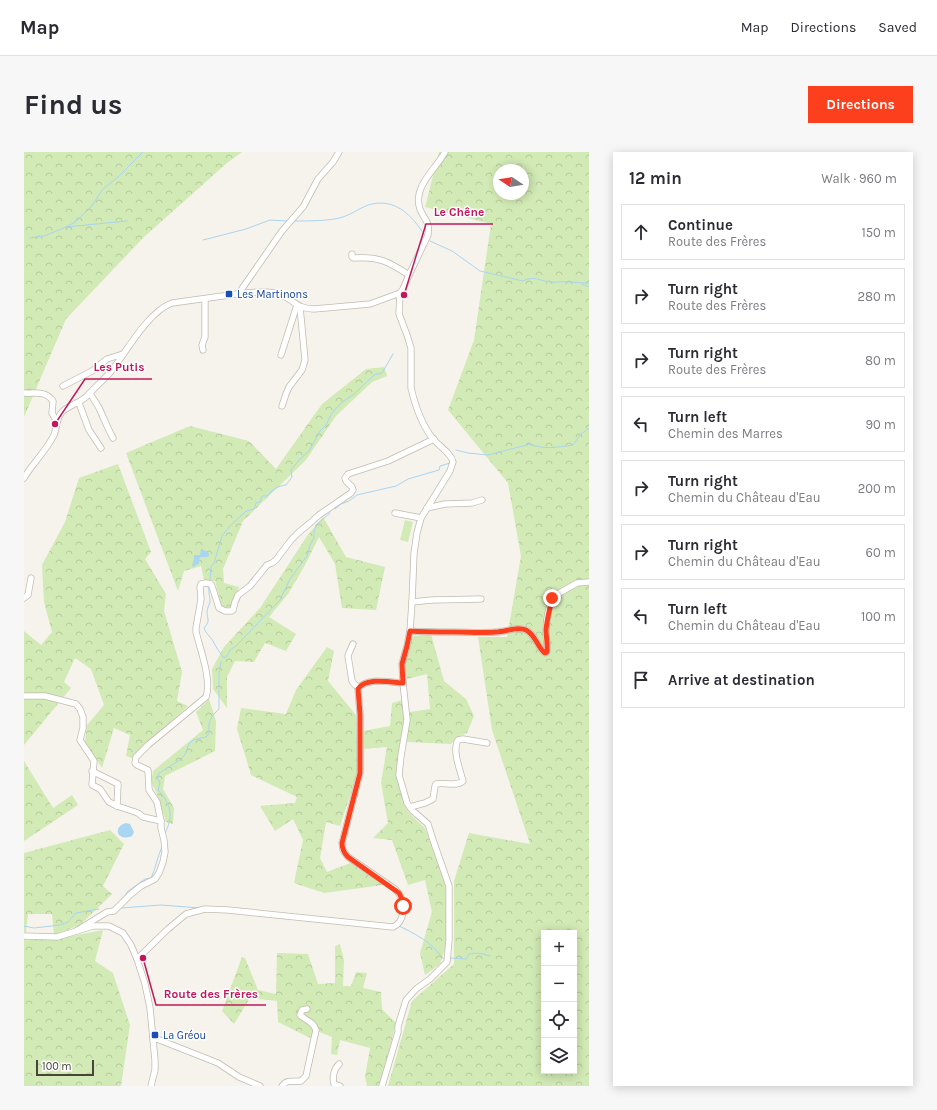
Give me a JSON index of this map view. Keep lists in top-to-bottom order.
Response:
{
  "places": {
    "transit": ["Les Martinons", "La Gréou"],
    "other": ["Le Chêne", "Les Putis", "Route des Frères"]
  },
  "scale_bar": "100 m",
  "north": "left",
  "page": {
    "header": "Map",
    "nav": ["Map", "Directions", "Saved"],
    "buttons": "Directions",
    "title": "Find us",
    "heading": ["12 min", "Walk · 960 m"],
    "list": [
      ["Continue", "Route des Frères", "150 m"],
      ["Turn right", "Route des Frères", "280 m"],
      ["Turn right", "Route des Frères", "80 m"],
      ["Turn left", "Chemin des Marres", "90 m"],
      ["Turn right", "Chemin du Château d'Eau", "200 m"],
      ["Turn right", "Chemin du Château d'Eau", "60 m"],
      ["Turn left", "Chemin du Château d'Eau", "100 m"],
      "Arrive at destination"
    ],
    "map_buttons": ["+", "−"],
    "scale": "100 m"
  }
}
